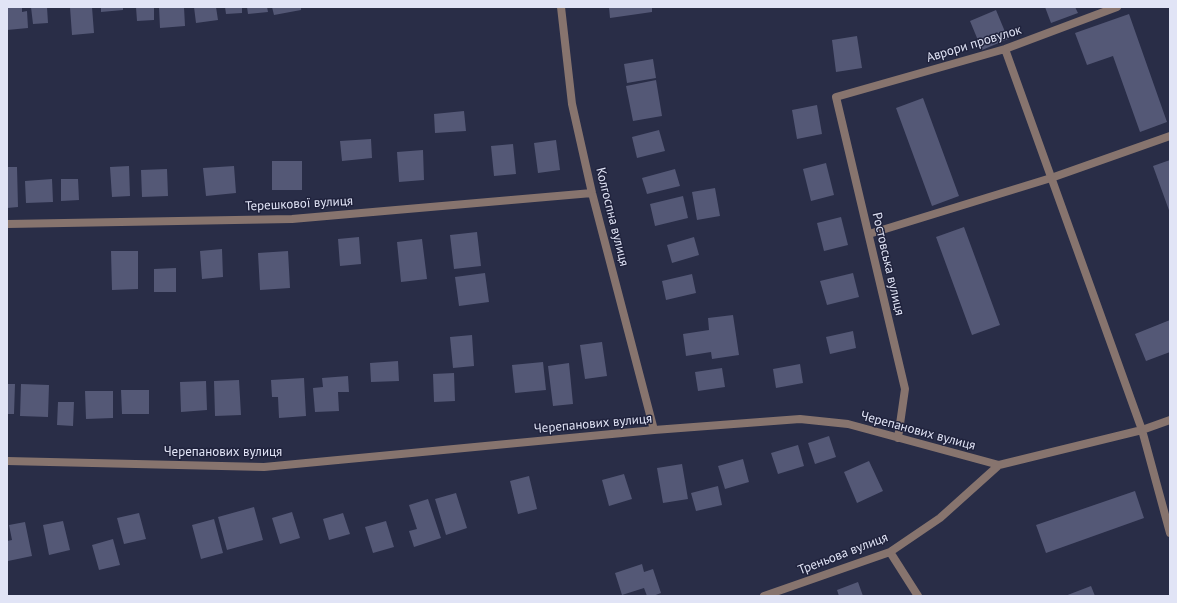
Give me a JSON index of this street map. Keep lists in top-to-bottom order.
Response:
{
  "streets": {
    "street": [
      "Аврори провулок",
      "Терешкової вулиця",
      "Колгоспна вулиця",
      "Ростовська вулиця",
      "Черепанових вулиця",
      "Треньова вулиця"
    ]
  },
  "crossings": [
    ["Аврори провулок", "Ростовська вулиця"],
    ["Терешкової вулиця", "Колгоспна вулиця"],
    ["Колгоспна вулиця", "Черепанових вулиця"],
    ["Ростовська вулиця", "Черепанових вулиця"],
    ["Черепанових вулиця", "Треньова вулиця"]
  ]
}
